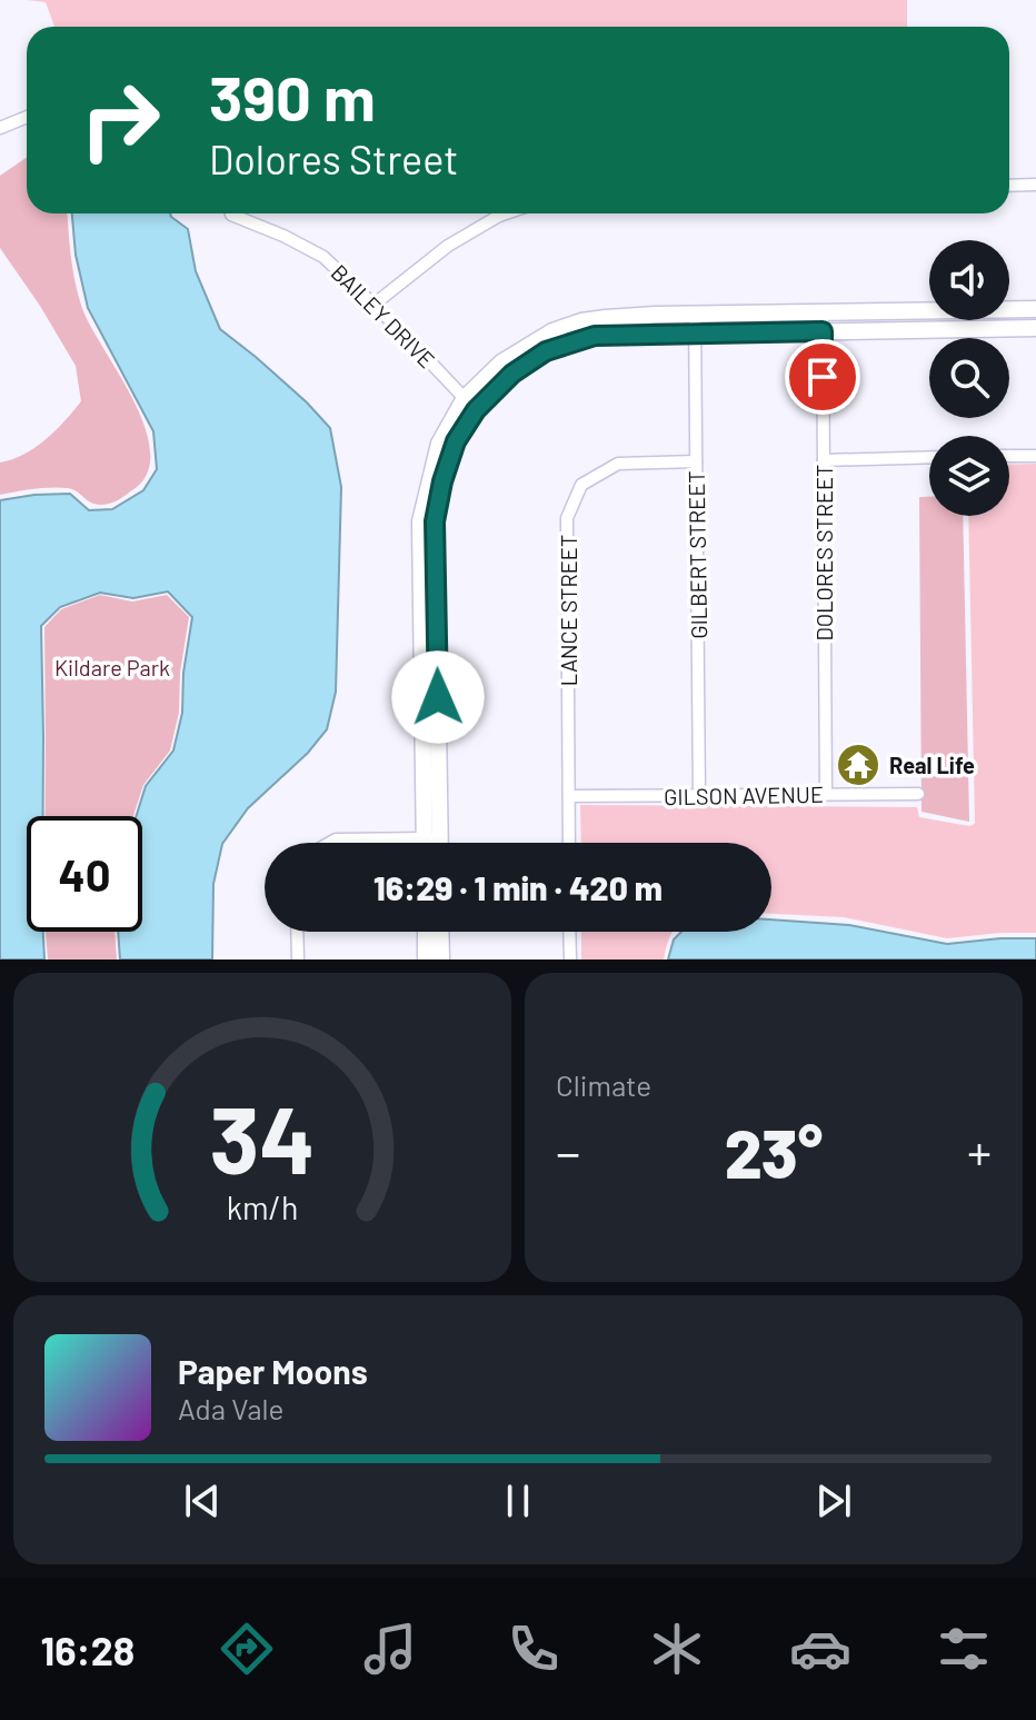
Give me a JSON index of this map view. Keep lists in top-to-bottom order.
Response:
{
  "streets": {
    "street": [
      "BAILEY DRIVE",
      "DOLORES STREET",
      "GILBERT STREET",
      "LANCE STREET",
      "GILSON AVENUE"
    ]
  },
  "crossings": [
    ["DOLORES STREET", "GILSON AVENUE"],
    ["GILBERT STREET", "LANCE STREET"],
    ["GILBERT STREET", "GILSON AVENUE"],
    ["LANCE STREET", "GILSON AVENUE"]
  ],
  "parks": ["Kildare Park"],
  "places": {
    "temple": ["Real Life"]
  },
  "page": {
    "turn": ["390 m", "Dolores Street"],
    "limit": "40",
    "trip": "16:29 · 1 min · 420 m",
    "tile": "Climate",
    "heat": ["−", "23°", "+"],
    "song": ["Paper Moons", "Ada Vale"],
    "tabs": "16:28",
    "gauge": ["34", "km/h"]
  }
}
